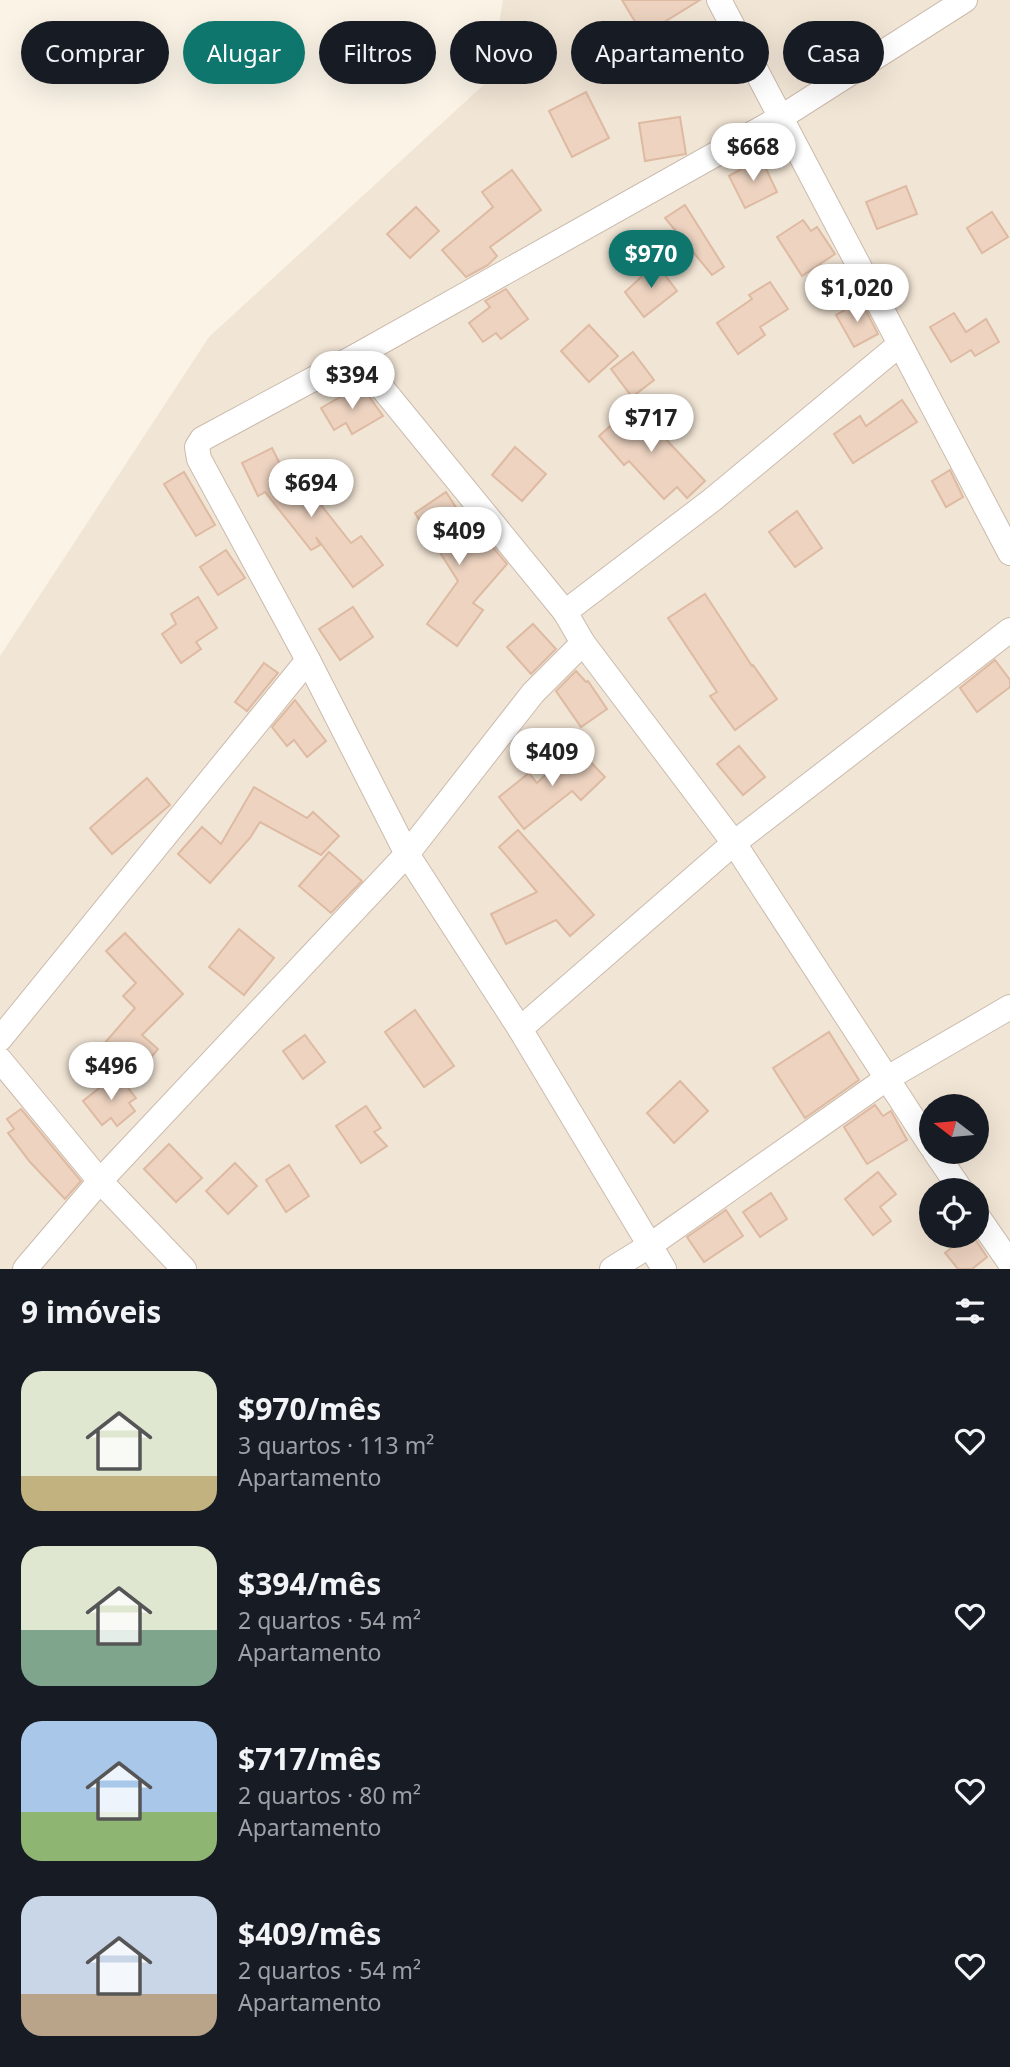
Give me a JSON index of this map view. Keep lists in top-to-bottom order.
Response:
{
  "north": "left",
  "page": {
    "chip": [
      "Comprar",
      "Alugar",
      "Filtros",
      "Novo",
      "Apartamento",
      "Casa"
    ],
    "price": [
      "$668",
      "$970",
      "$1,020",
      "$394",
      "$717",
      "$694",
      "$409",
      "$409",
      "$496"
    ],
    "heading": "9 imóveis",
    "list": [
      {
        "name": "$970/mês",
        "note": "3 quartos · 113 m² · Apartamento"
      },
      {
        "name": "$394/mês",
        "note": "2 quartos · 54 m² · Apartamento"
      },
      {
        "name": "$717/mês",
        "note": "2 quartos · 80 m² · Apartamento"
      },
      {
        "name": "$409/mês",
        "note": "2 quartos · 54 m² · Apartamento"
      }
    ]
  }
}
